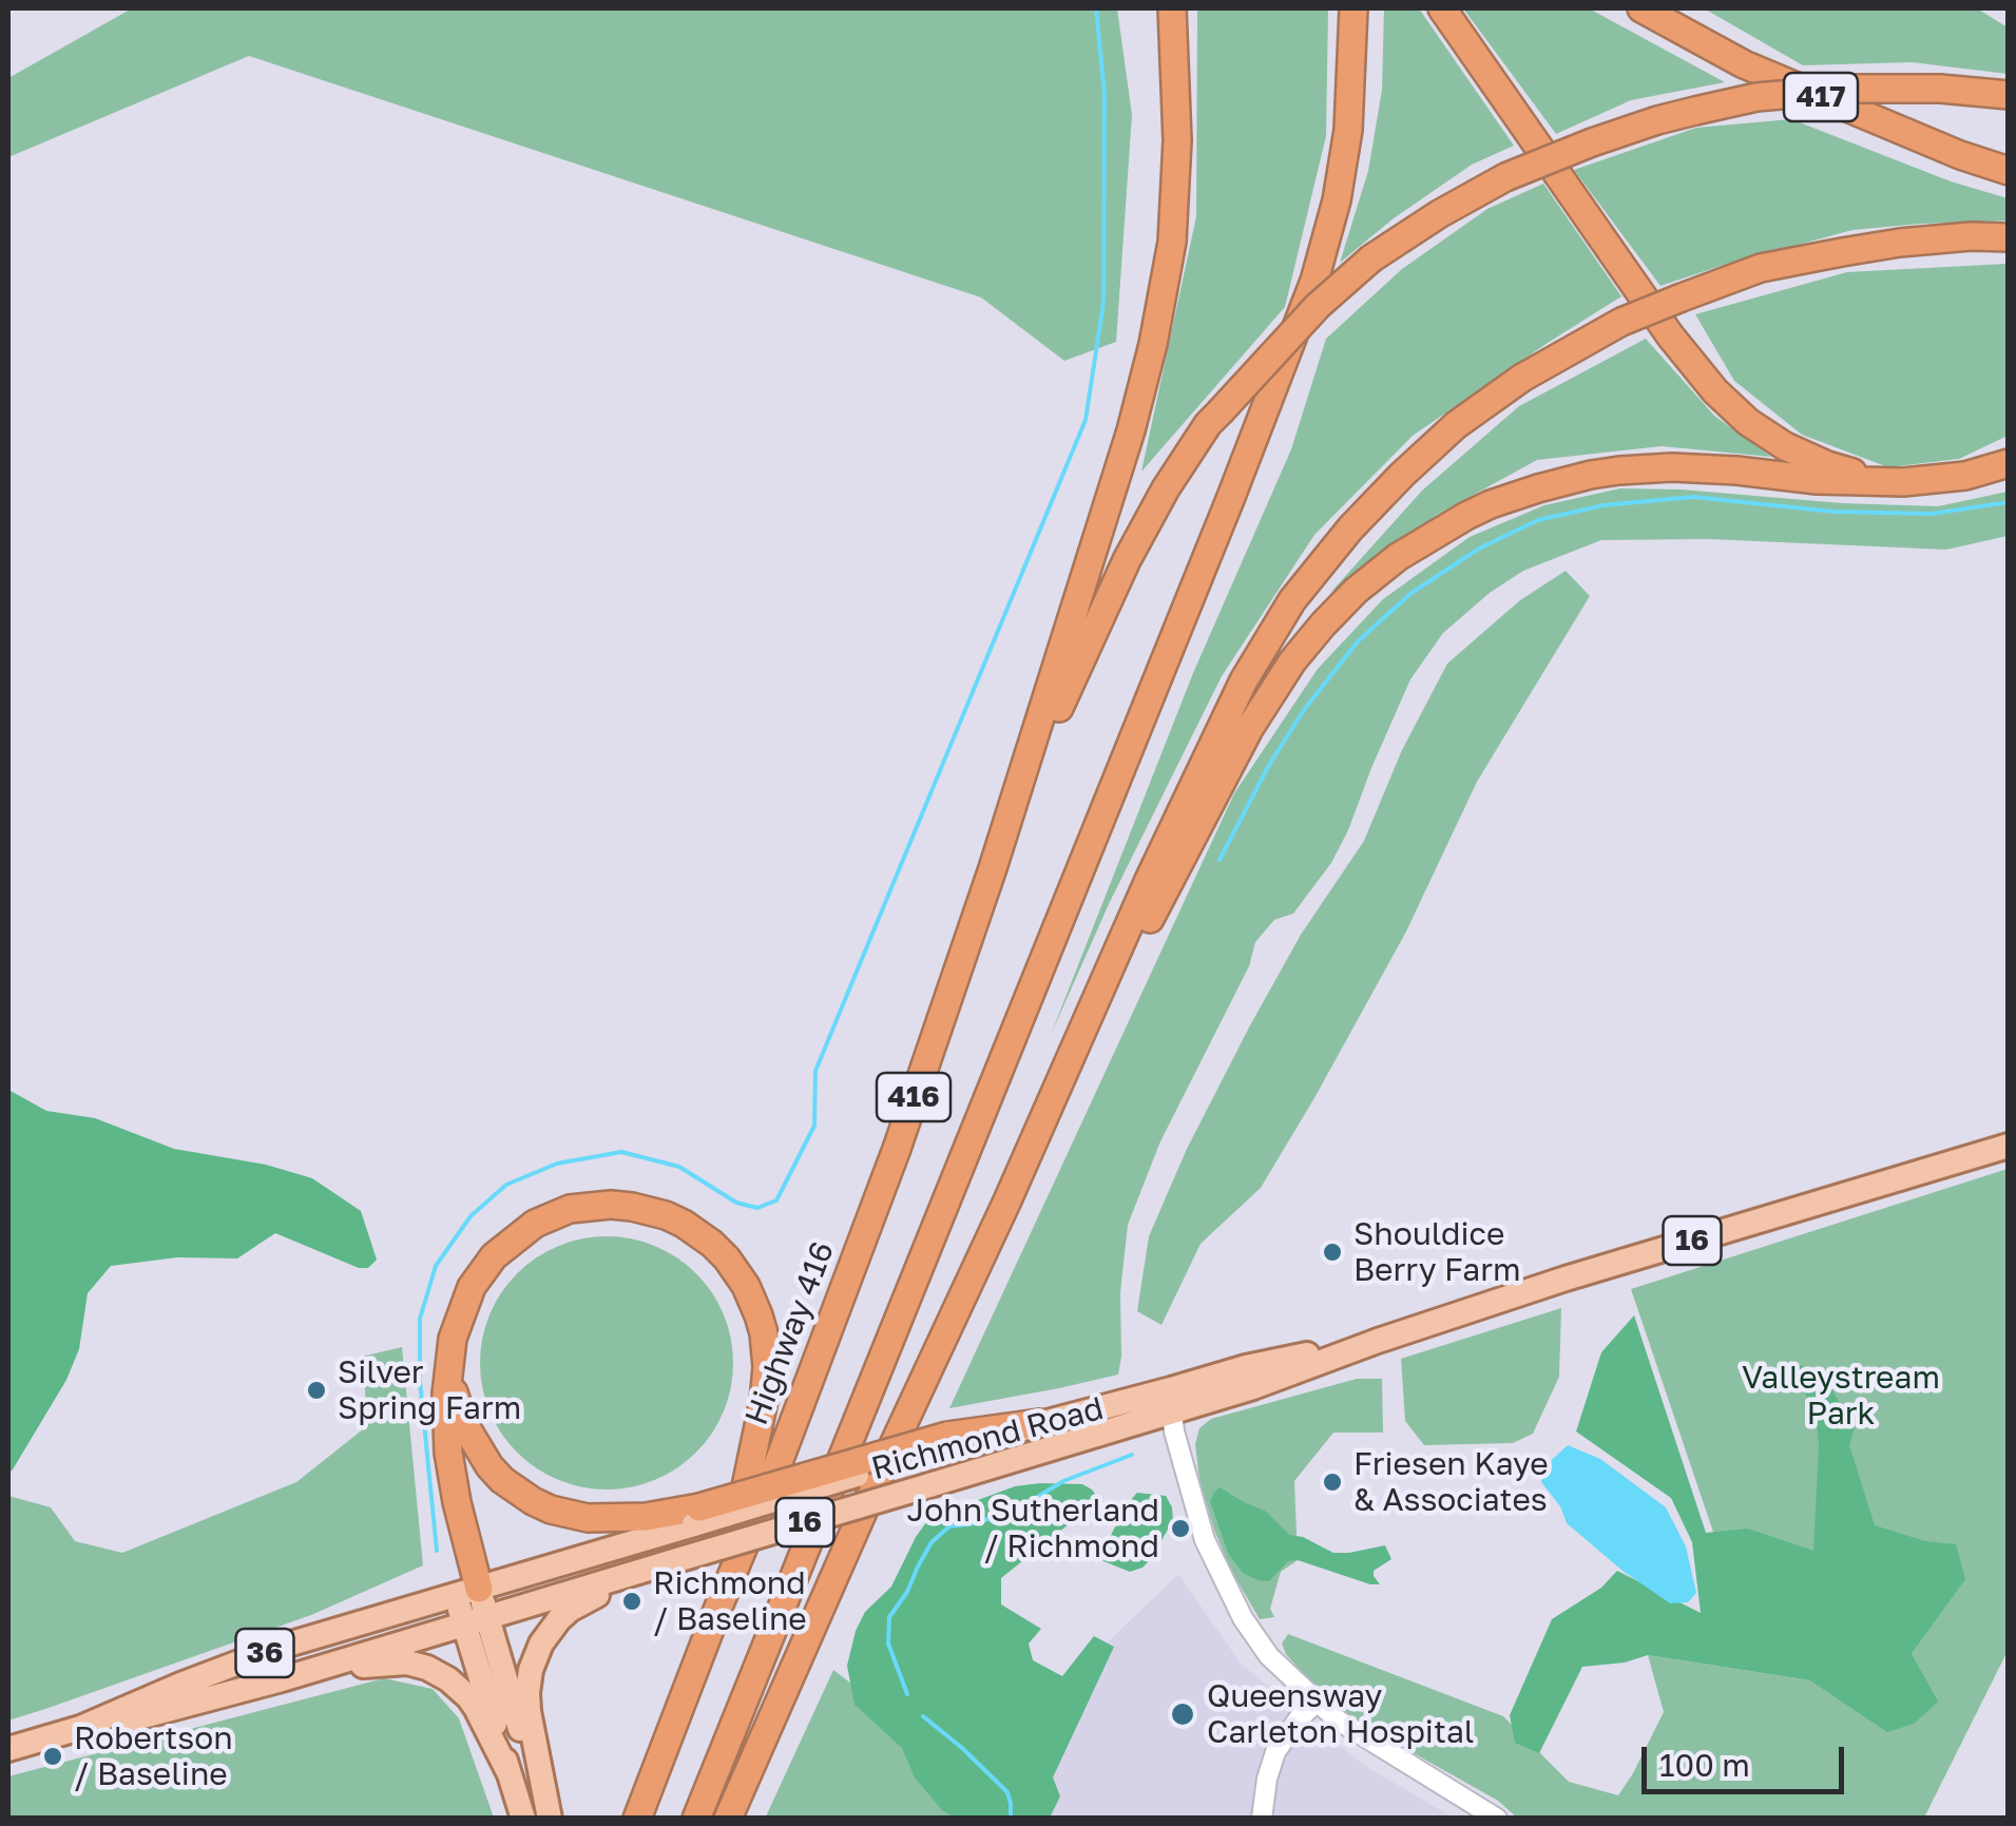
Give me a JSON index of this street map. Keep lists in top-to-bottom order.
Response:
{
  "streets": {
    "highway": ["417", "416", "Highway 416"],
    "main road": ["16", "Richmond Road", "36"]
  },
  "crossings": [
    ["Richmond Road", "36"]
  ],
  "parks": ["Valleystream Park"],
  "places": [
    "Shouldice Berry Farm",
    "Silver Spring Farm",
    "Friesen Kaye & Associates",
    "John Sutherland / Richmond",
    "Richmond / Baseline",
    "Queensway Carleton Hospital",
    "Robertson / Baseline"
  ],
  "scale_bar": "100 m"
}
